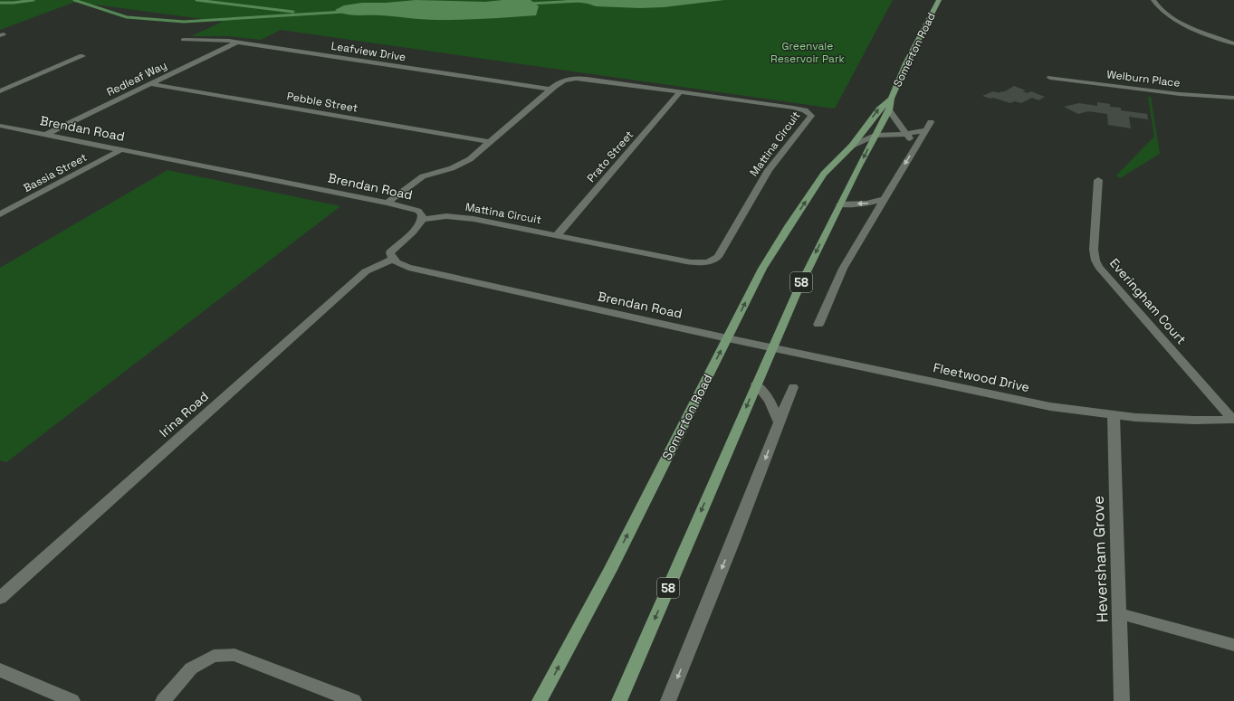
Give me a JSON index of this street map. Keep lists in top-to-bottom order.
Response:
{
  "streets": {
    "main road": ["Somerton Road", "58"],
    "street": [
      "Leafview Drive",
      "Redleaf Way",
      "Welburn Place",
      "Pebble Street",
      "Brendan Road",
      "Mattina Circuit",
      "Prato Street",
      "Bassia Street",
      "Everingham Court",
      "Fleetwood Drive",
      "Irina Road",
      "Heversham Grove"
    ]
  },
  "crossings": [
    ["Somerton Road", "Brendan Road"],
    ["Somerton Road", "Fleetwood Drive"],
    ["Leafview Drive", "Redleaf Way"],
    ["Leafview Drive", "Mattina Circuit"],
    ["Redleaf Way", "Pebble Street"],
    ["Redleaf Way", "Brendan Road"],
    ["Pebble Street", "Mattina Circuit"],
    ["Brendan Road", "Mattina Circuit"],
    ["Brendan Road", "Bassia Street"],
    ["Brendan Road", "Fleetwood Drive"],
    ["Brendan Road", "Irina Road"],
    ["Mattina Circuit", "Prato Street"],
    ["Everingham Court", "Fleetwood Drive"],
    ["Fleetwood Drive", "Heversham Grove"]
  ],
  "parks": ["Greenvale Reservoir Park"]
}
